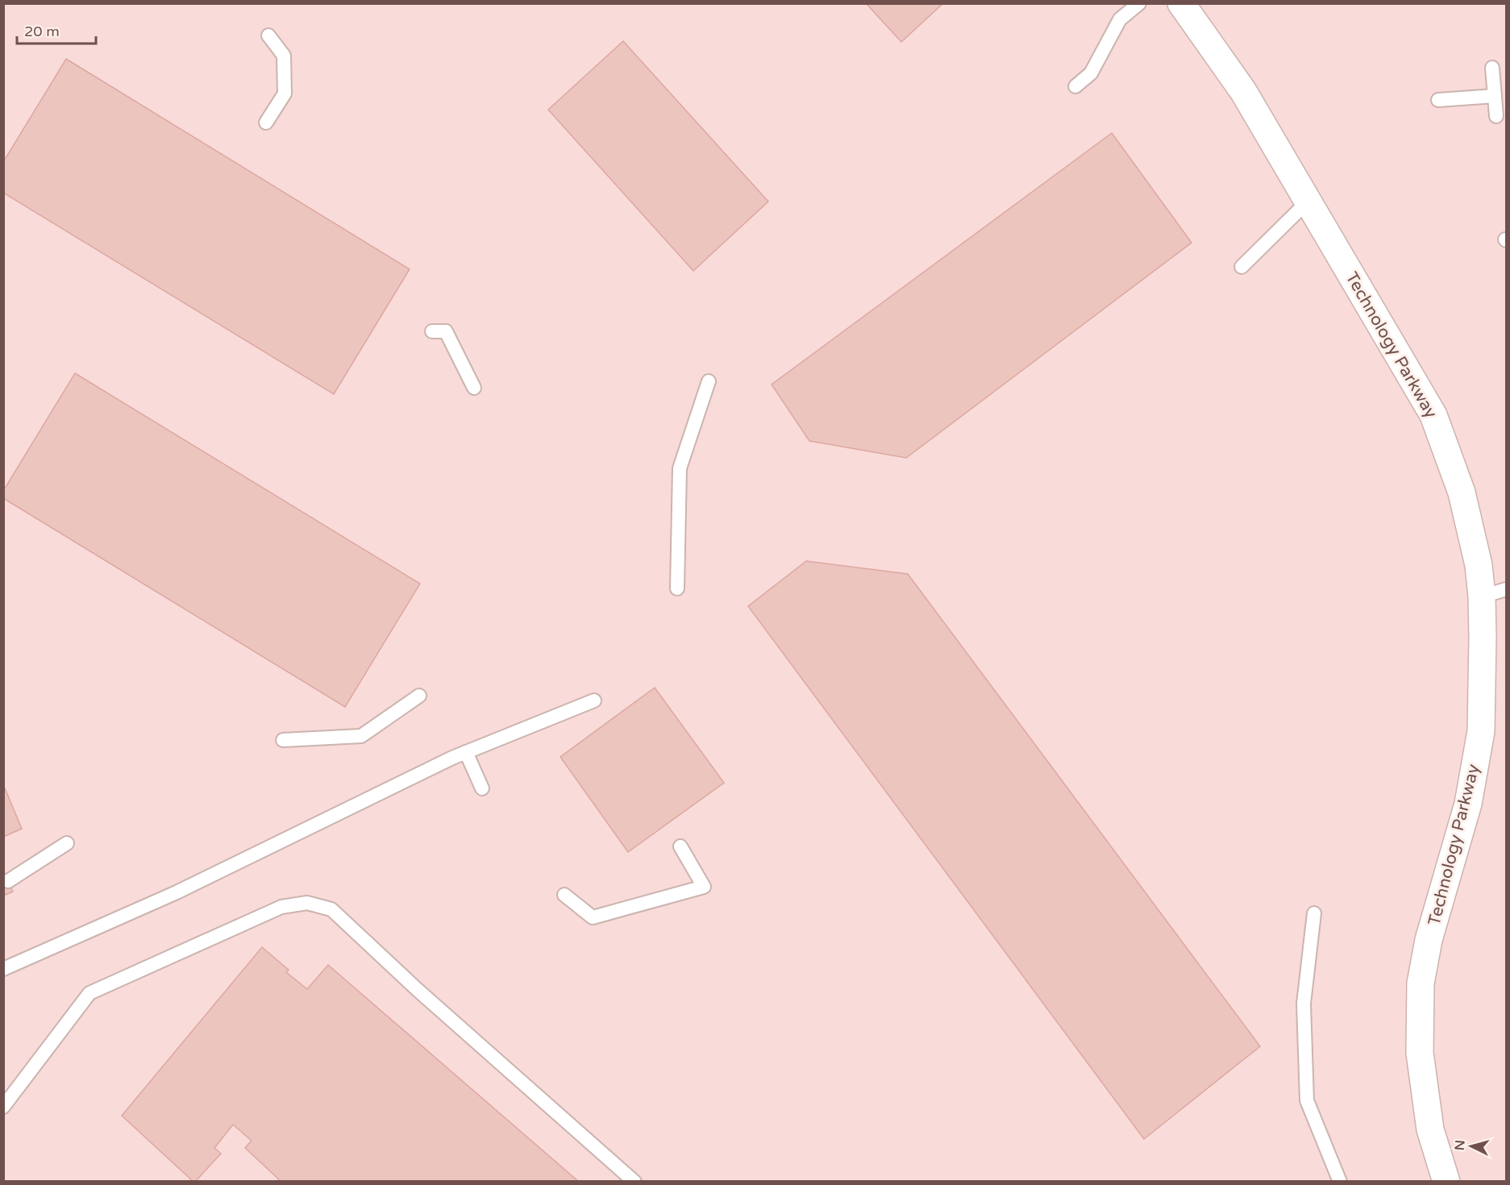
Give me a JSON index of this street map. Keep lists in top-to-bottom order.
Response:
{
  "streets": {
    "street": ["Technology Parkway"]
  },
  "scale_bar": "20 m",
  "north": "left"
}
